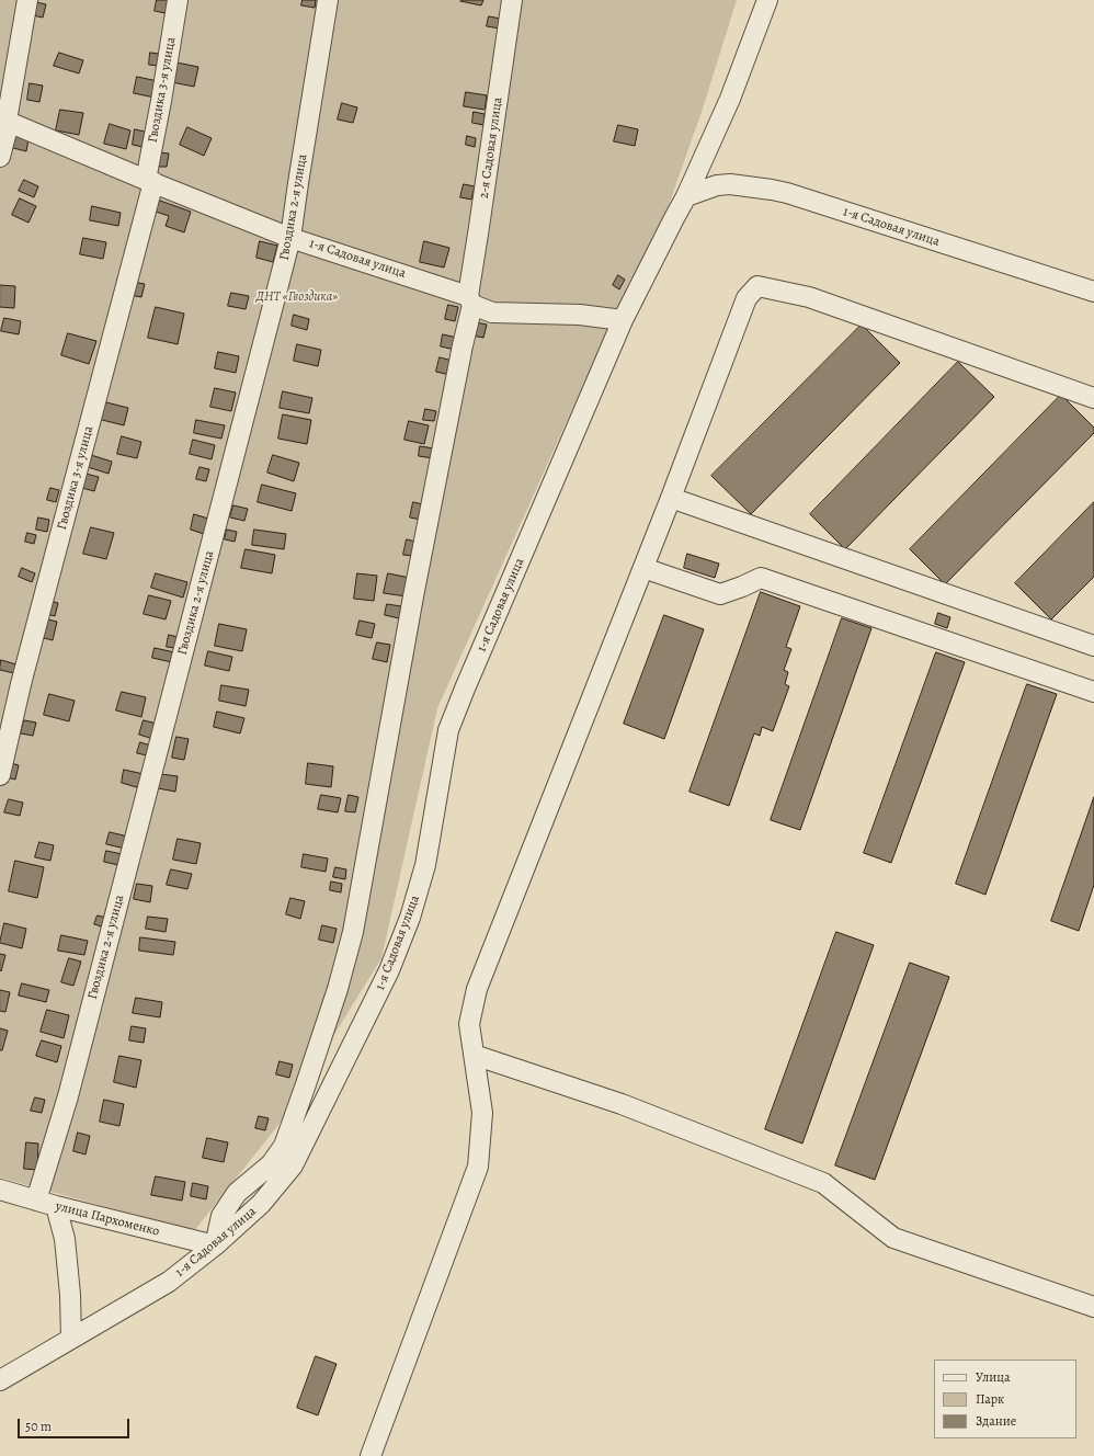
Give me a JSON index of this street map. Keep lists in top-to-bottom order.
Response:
{
  "streets": {
    "street": [
      "Гвоздика 3-я улица",
      "2-я Садовая улица",
      "Гвоздика 2-я улица",
      "1-я Садовая улица",
      "улица Пархоменко"
    ]
  },
  "crossings": [
    ["Гвоздика 3-я улица", "1-я Садовая улица"],
    ["2-я Садовая улица", "1-я Садовая улица"],
    ["2-я Садовая улица", "улица Пархоменко"],
    ["Гвоздика 2-я улица", "1-я Садовая улица"],
    ["Гвоздика 2-я улица", "улица Пархоменко"],
    ["1-я Садовая улица", "улица Пархоменко"]
  ],
  "parks": ["ДНТ «Гвоздика»"],
  "legend": ["Улица", "Парк", "Здание"],
  "scale_bar": "50 m"
}
